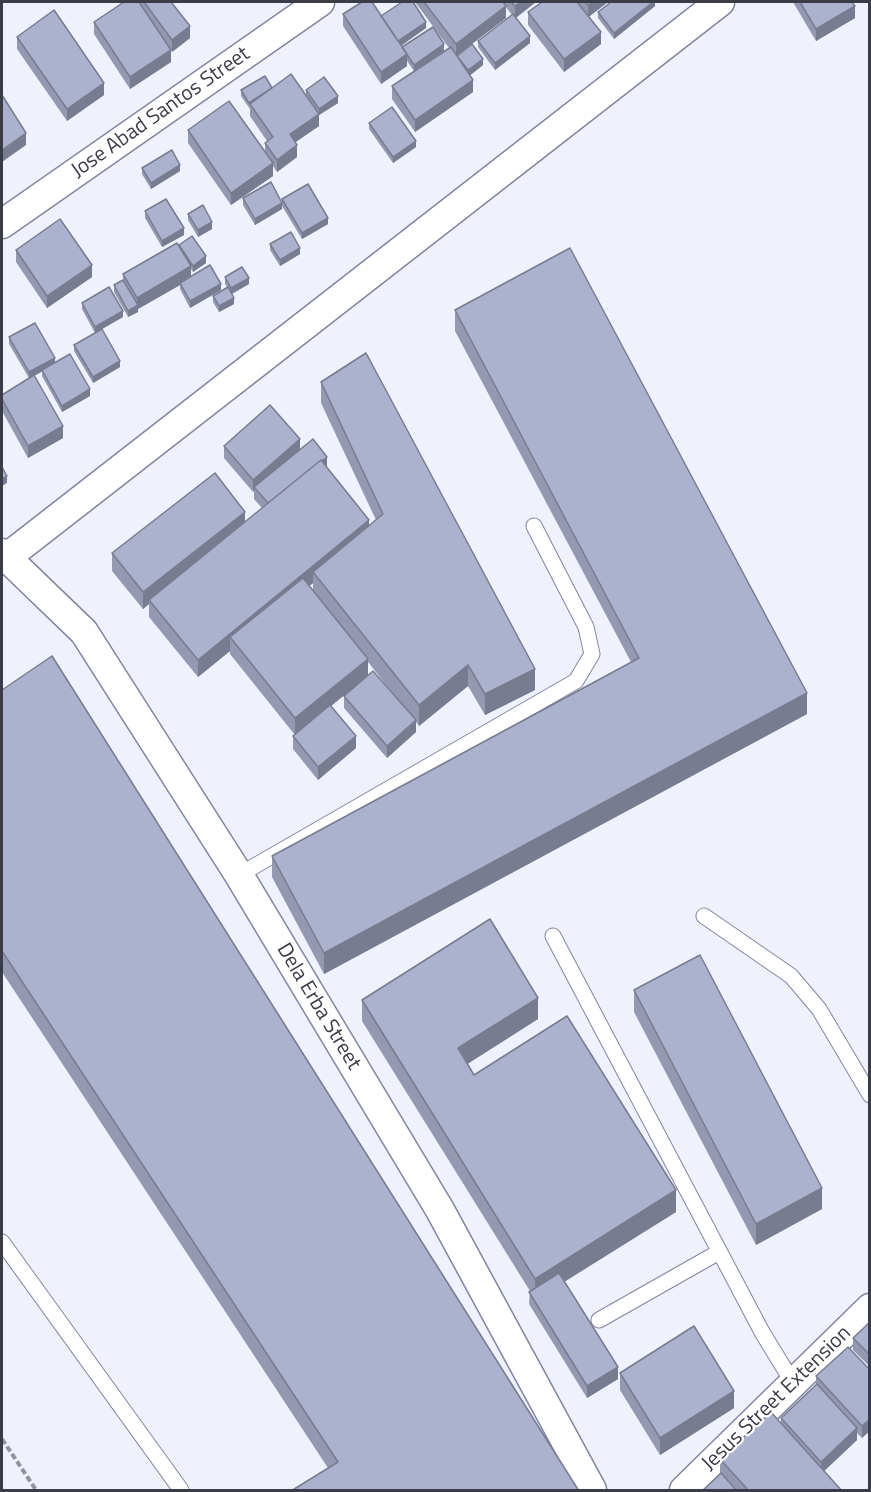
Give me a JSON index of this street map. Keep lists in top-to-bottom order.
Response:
{
  "streets": {
    "street": ["Jose Abad Santos Street", "Dela Erba Street", "Jesus Street Extension"]
  }
}
